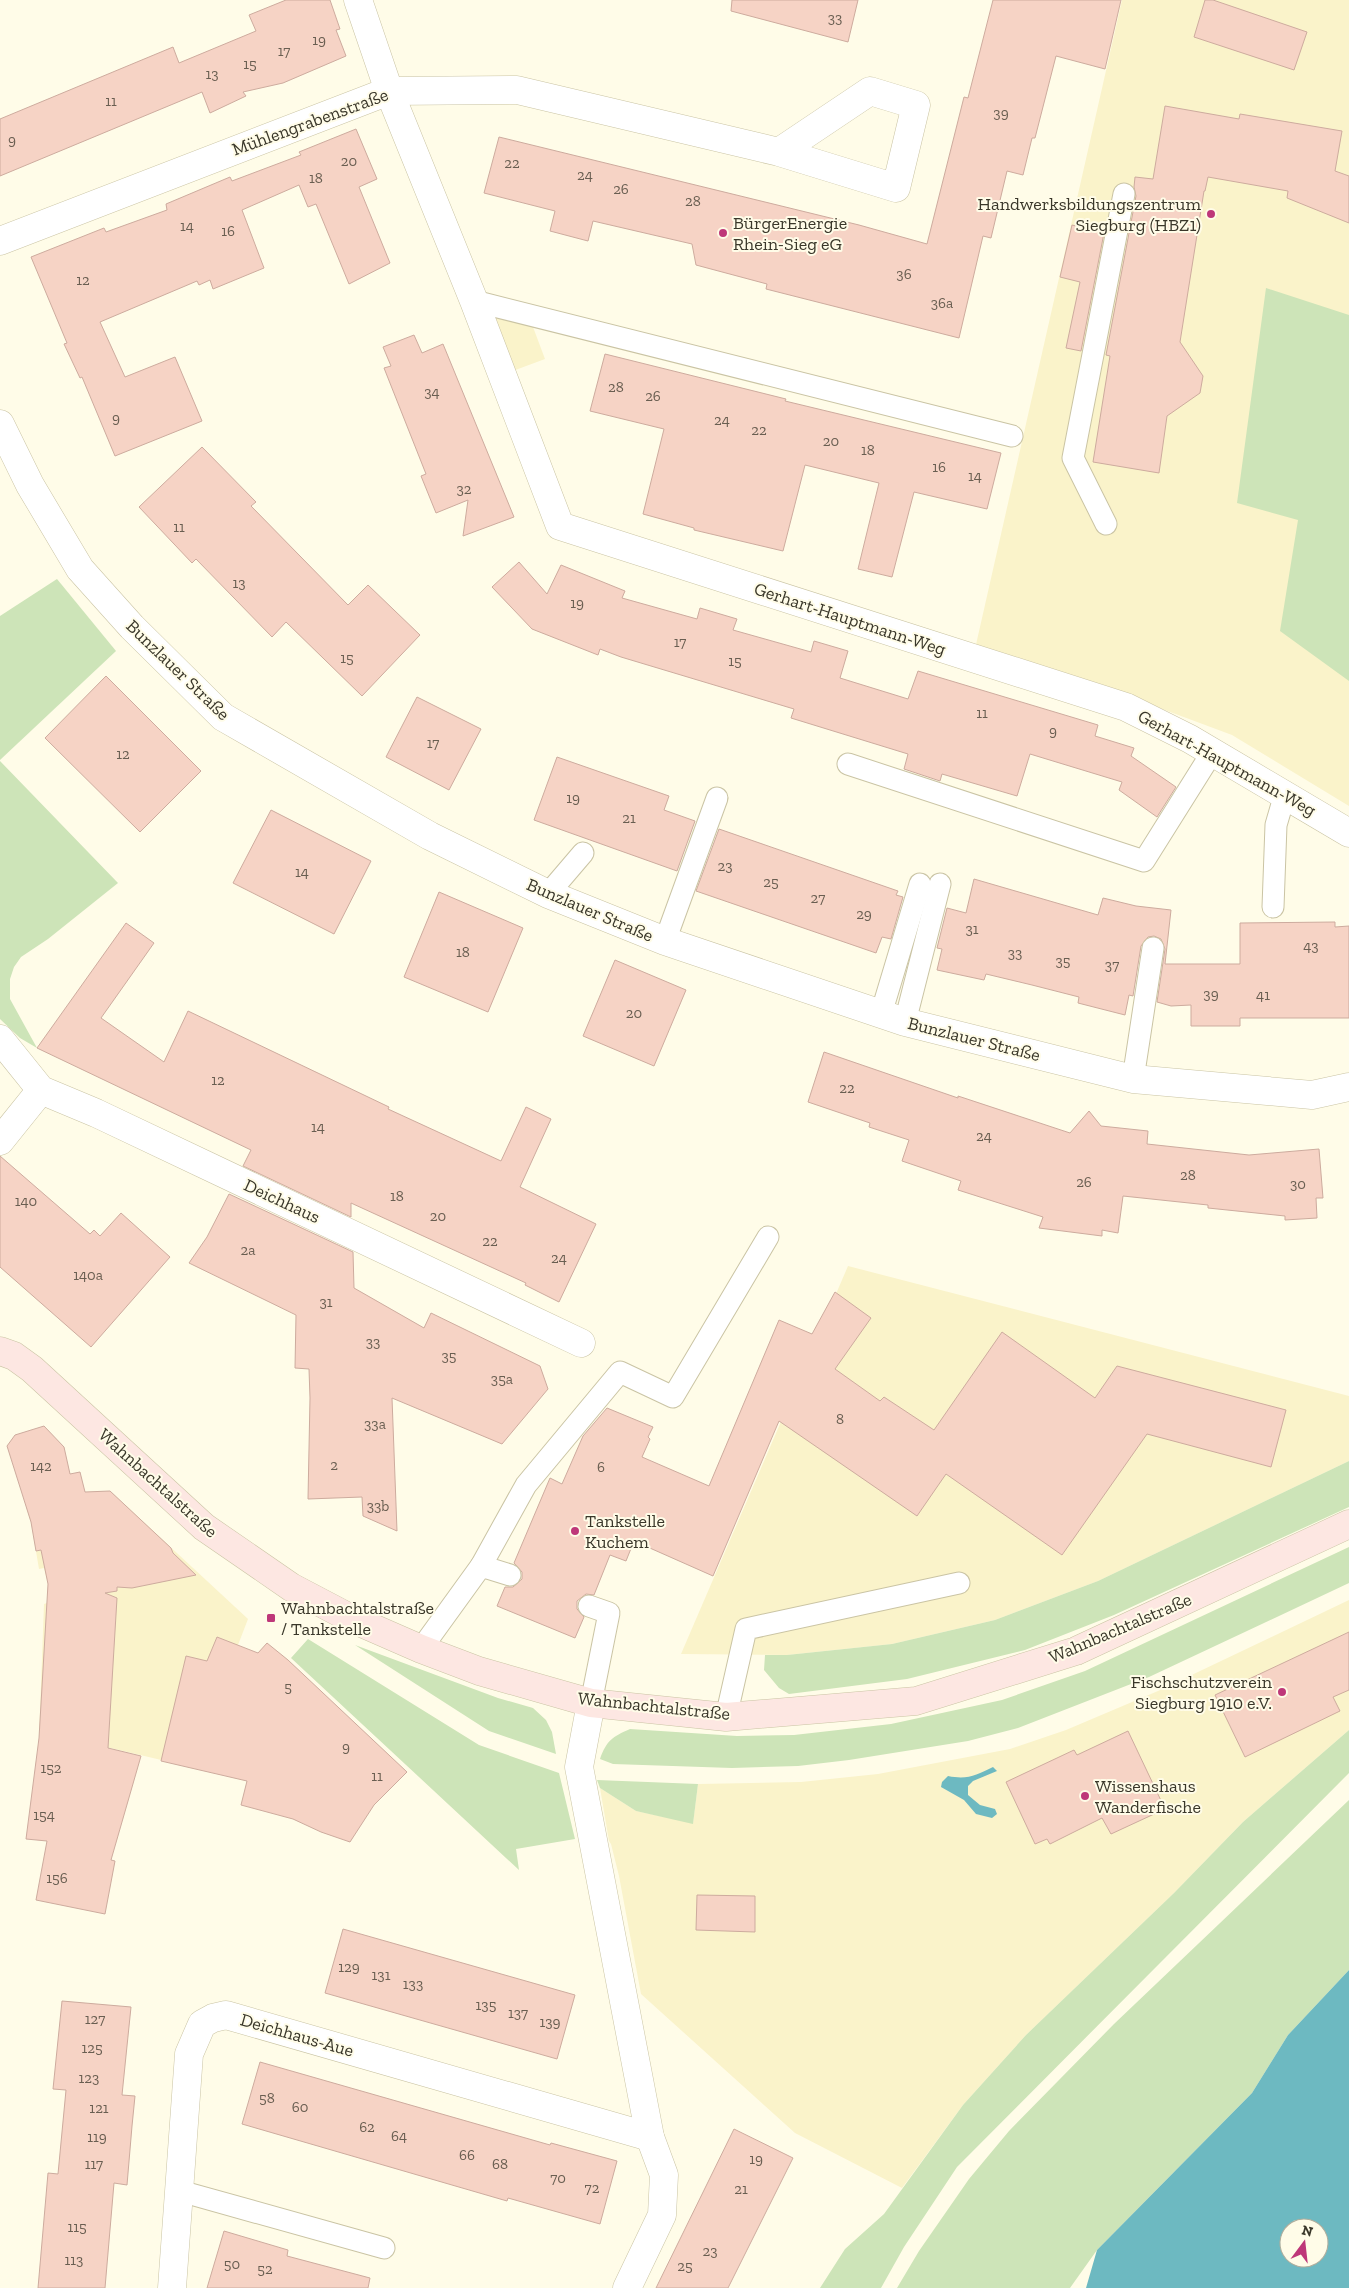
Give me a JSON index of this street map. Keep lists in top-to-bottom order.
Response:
{
  "streets": {
    "main road": ["Wahnbachtalstraße"],
    "street": [
      "Mühlengrabenstraße",
      "Gerhart-Hauptmann-Weg",
      "Bunzlauer Straße",
      "Deichhaus",
      "Deichhaus-Aue"
    ]
  },
  "crossings": [
    ["Mühlengrabenstraße", "Gerhart-Hauptmann-Weg"]
  ],
  "places": {
    "other": [
      "Handwerksbildungszentrum Siegburg (HBZ1)",
      "BürgerEnergie Rhein-Sieg eG",
      "Tankstelle Kuchem",
      "Fischschutzverein Siegburg 1910 e.V.",
      "Wissenshaus Wanderfische"
    ],
    "transit": ["Wahnbachtalstraße / Tankstelle"]
  },
  "house_numbers": [
    "33",
    "19",
    "17",
    "15",
    "13",
    "11",
    "39",
    "9",
    "20",
    "22",
    "24",
    "18",
    "26",
    "28",
    "14",
    "16",
    "36",
    "12",
    "36a",
    "28",
    "34",
    "26",
    "9",
    "24",
    "22",
    "20",
    "18",
    "16",
    "14",
    "32",
    "11",
    "13",
    "19",
    "17",
    "15",
    "15",
    "11",
    "9",
    "17",
    "12",
    "19",
    "21",
    "23",
    "14",
    "25",
    "27",
    "29",
    "31",
    "43",
    "18",
    "33",
    "35",
    "37",
    "39",
    "41",
    "20",
    "12",
    "22",
    "14",
    "24",
    "28",
    "26",
    "30",
    "18",
    "140",
    "20",
    "22",
    "2a",
    "24",
    "140a",
    "31",
    "33",
    "35",
    "35a",
    "8",
    "33a",
    "2",
    "142",
    "6",
    "33b",
    "5",
    "9",
    "152",
    "11",
    "154",
    "156",
    "129",
    "131",
    "133",
    "135",
    "137",
    "127",
    "139",
    "125",
    "123",
    "58",
    "60",
    "121",
    "62",
    "64",
    "119",
    "66",
    "19",
    "117",
    "68",
    "70",
    "72",
    "21",
    "115",
    "23",
    "113",
    "50",
    "25",
    "52"
  ],
  "north": "top"
}
